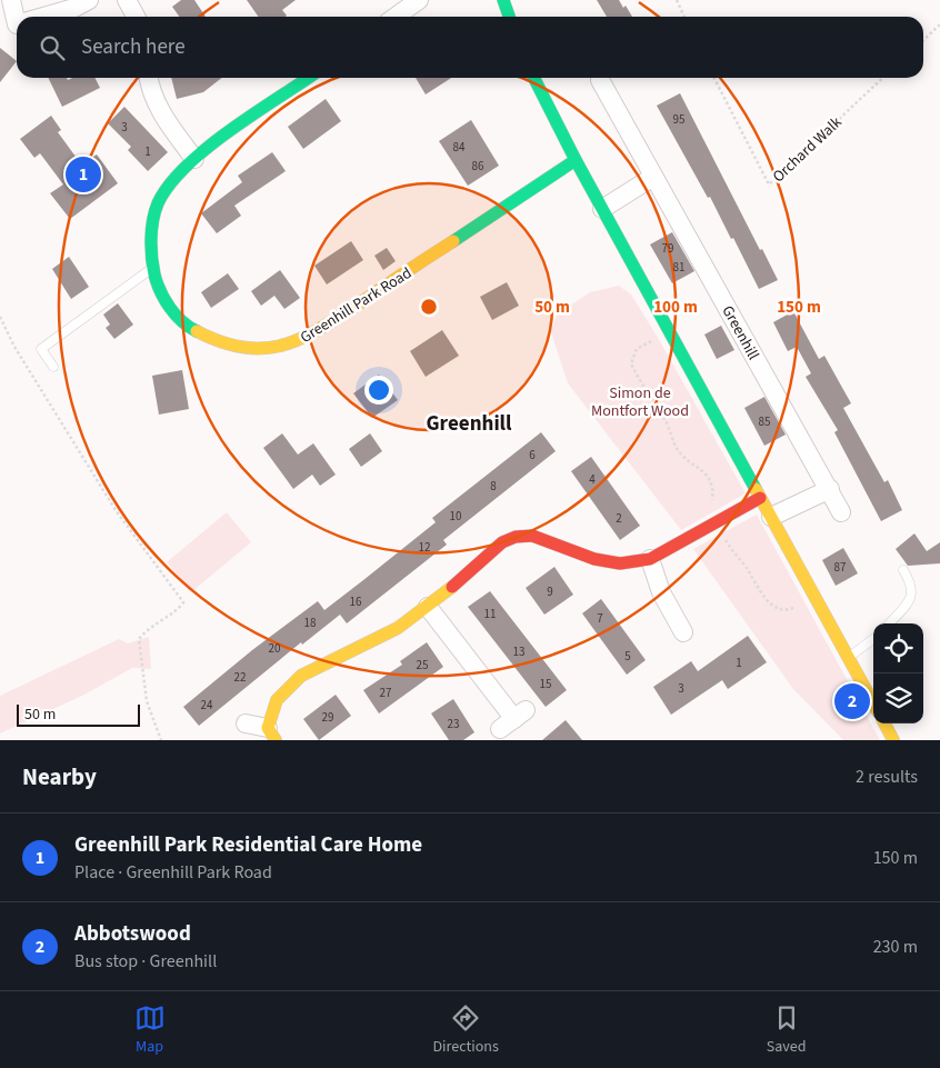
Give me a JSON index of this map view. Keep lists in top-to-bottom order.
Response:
{
  "streets": {
    "street": ["Greenhill Park Road", "Greenhill"],
    "path": ["Orchard Walk"]
  },
  "districts": ["Greenhill"],
  "parks": ["Simon de Montfort Wood"],
  "house_numbers": [
    "95",
    "3",
    "84",
    "1",
    "86",
    "79",
    "81",
    "85",
    "6",
    "4",
    "8",
    "10",
    "2",
    "12",
    "87",
    "9",
    "16",
    "11",
    "7",
    "18",
    "20",
    "13",
    "5",
    "1",
    "25",
    "22",
    "15",
    "3",
    "27",
    "24",
    "29",
    "23"
  ],
  "scale_bar": "50 m",
  "page": {
    "search": "Search here",
    "pins": ["1", "2"],
    "scale": "50 m",
    "heading": ["Nearby", "2 results"],
    "list": [
      {
        "mark": "1",
        "name": "Greenhill Park Residential Care Home",
        "note": "Place · Greenhill Park Road",
        "value": "150 m"
      },
      {
        "mark": "2",
        "name": "Abbotswood",
        "note": "Bus stop · Greenhill",
        "value": "230 m"
      }
    ],
    "nav": ["Map", "Directions", "Saved"]
  },
  "rings": ["50 m", "100 m", "150 m"]
}
